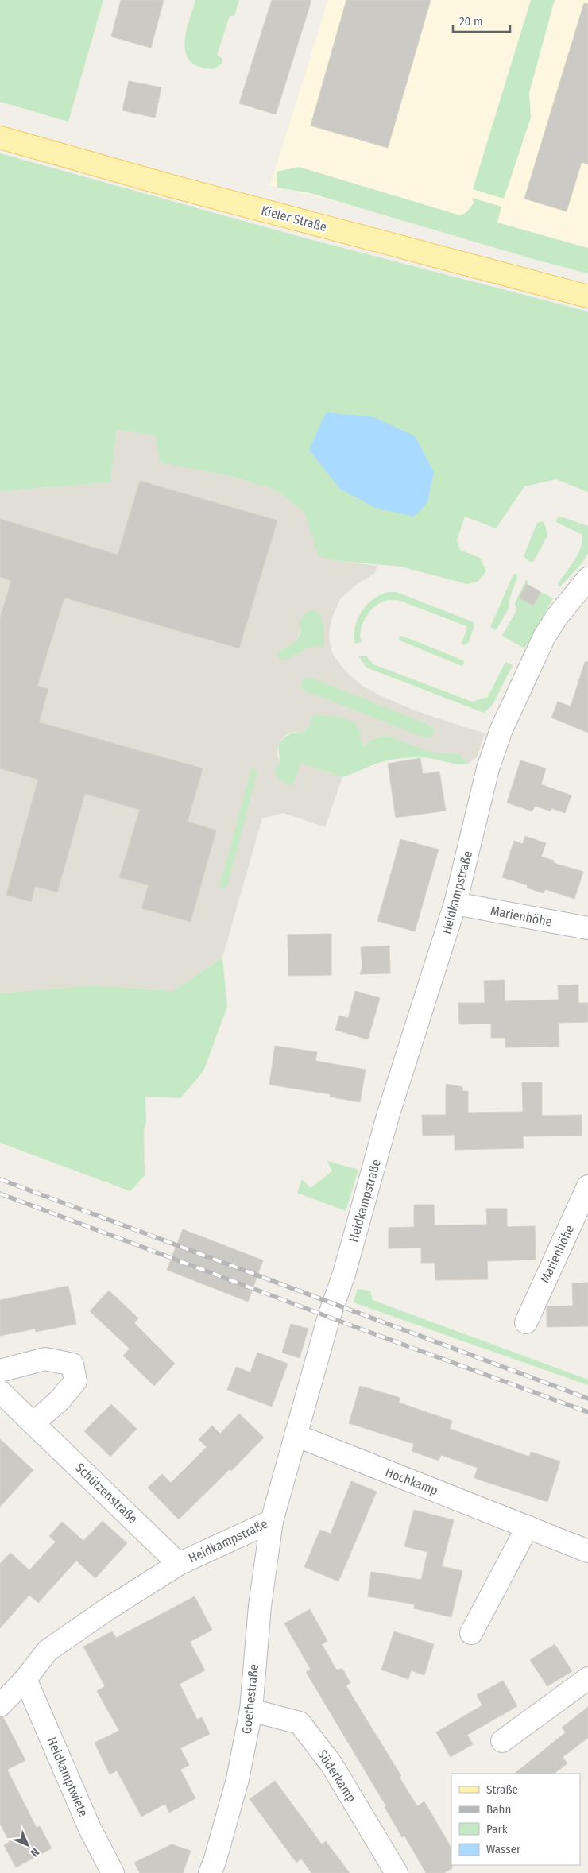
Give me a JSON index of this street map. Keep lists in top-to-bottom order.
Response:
{
  "streets": {
    "main road": ["Kieler Straße"],
    "street": [
      "Heidkampstraße",
      "Marienhöhe",
      "Hochkamp",
      "Schützenstraße",
      "Goethestraße",
      "Süderkamp",
      "Heidkamptwiete"
    ]
  },
  "crossings": [
    ["Heidkampstraße", "Marienhöhe"],
    ["Heidkampstraße", "Hochkamp"],
    ["Heidkampstraße", "Schützenstraße"],
    ["Heidkampstraße", "Goethestraße"],
    ["Heidkampstraße", "Heidkamptwiete"],
    ["Goethestraße", "Süderkamp"]
  ],
  "legend": [
    "Straße",
    "Bahn",
    "Park",
    "Wasser"
  ],
  "scale_bar": "20 m",
  "north": "bottom right"
}
